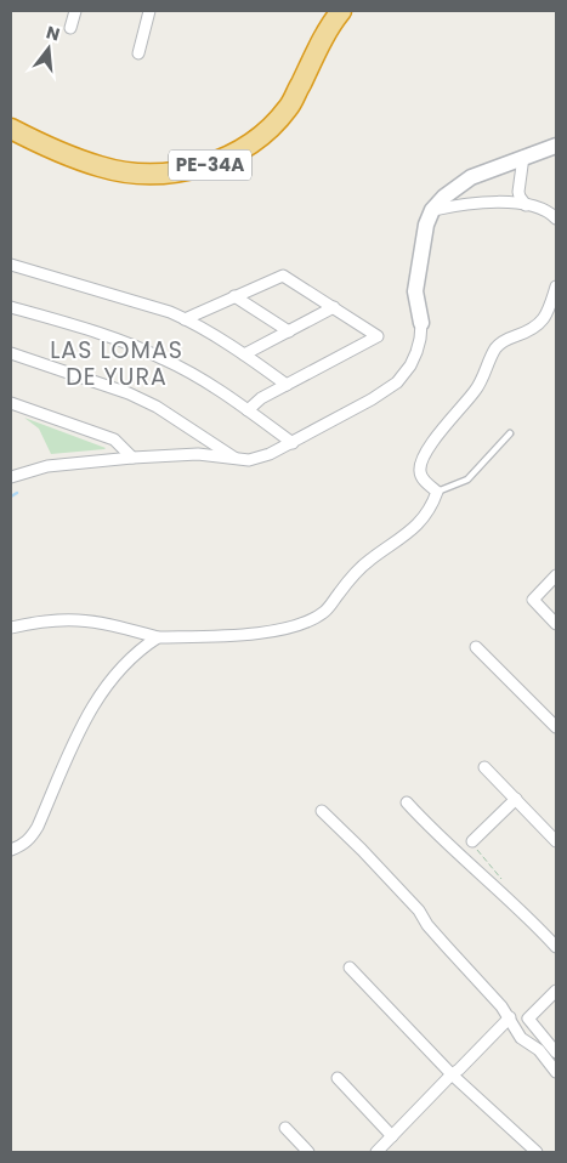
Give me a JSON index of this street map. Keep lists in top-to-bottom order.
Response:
{
  "streets": {
    "highway": ["PE-34A"]
  },
  "districts": ["LAS LOMAS DE YURA"],
  "north": "top"
}
